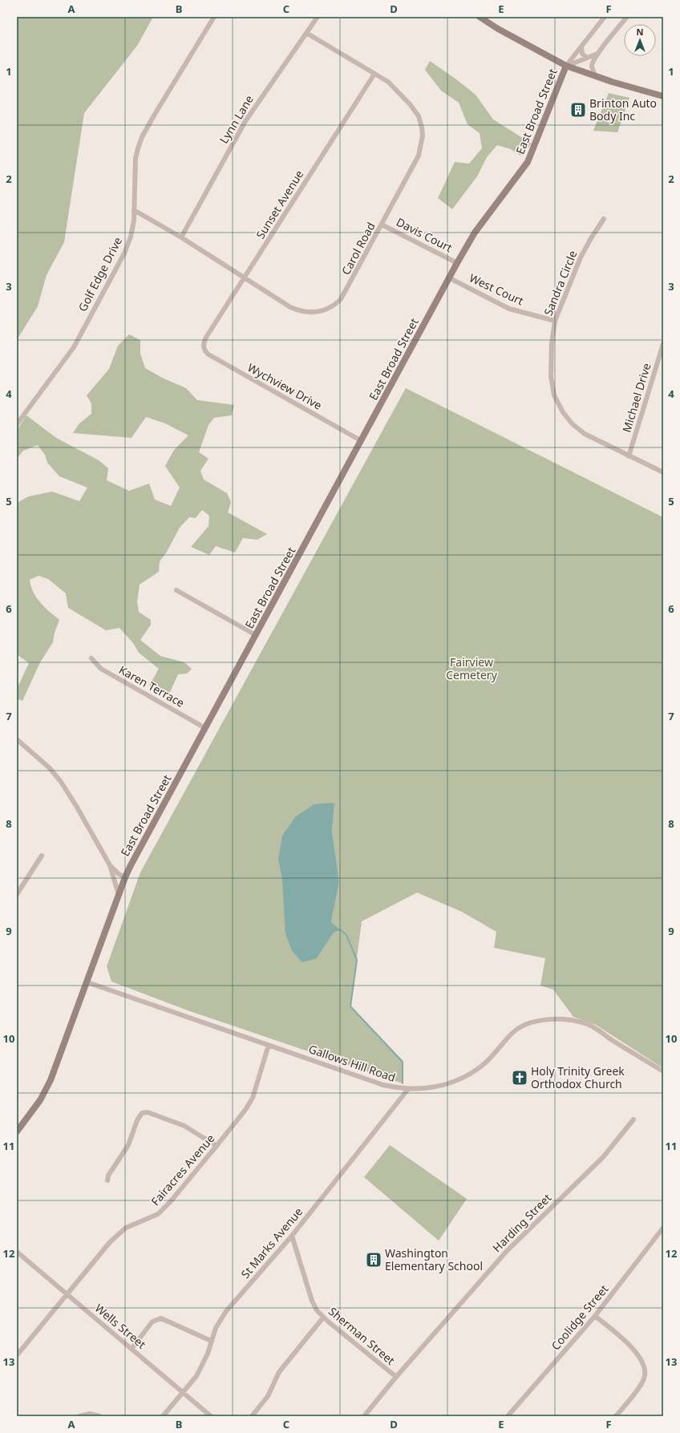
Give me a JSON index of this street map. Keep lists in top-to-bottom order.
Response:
{
  "streets": {
    "street": [
      "East Broad Street",
      "Lynn Lane",
      "Sunset Avenue",
      "Davis Court",
      "Carol Road",
      "Golf Edge Drive",
      "Sandra Circle",
      "West Court",
      "Wychview Drive",
      "Michael Drive",
      "Karen Terrace",
      "Gallows Hill Road",
      "Fairacres Avenue",
      "Harding Street",
      "St Marks Avenue",
      "Coolidge Street",
      "Wells Street",
      "Sherman Street"
    ]
  },
  "crossings": [
    ["East Broad Street", "Davis Court"],
    ["East Broad Street", "West Court"],
    ["East Broad Street", "Wychview Drive"],
    ["East Broad Street", "Karen Terrace"],
    ["East Broad Street", "Gallows Hill Road"],
    ["Lynn Lane", "Carol Road"],
    ["Sunset Avenue", "Carol Road"],
    ["Sunset Avenue", "Wychview Drive"],
    ["Davis Court", "Carol Road"],
    ["Carol Road", "Golf Edge Drive"],
    ["Sandra Circle", "West Court"],
    ["Sandra Circle", "Michael Drive"],
    ["Gallows Hill Road", "Fairacres Avenue"],
    ["Gallows Hill Road", "St Marks Avenue"],
    ["Fairacres Avenue", "Wells Street"],
    ["Harding Street", "Sherman Street"],
    ["St Marks Avenue", "Wells Street"],
    ["St Marks Avenue", "Sherman Street"]
  ],
  "parks": ["Fairview Cemetery"],
  "places": {
    "building": ["Brinton Auto Body Inc", "Washington Elementary School"],
    "church": ["Holy Trinity Greek Orthodox Church"]
  },
  "north": "top",
  "grid": {
    "columns": [
      "A",
      "B",
      "C",
      "D",
      "E",
      "F"
    ],
    "rows": [
      "1",
      "2",
      "3",
      "4",
      "5",
      "6",
      "7",
      "8",
      "9",
      "10",
      "11",
      "12",
      "13"
    ]
  }
}
